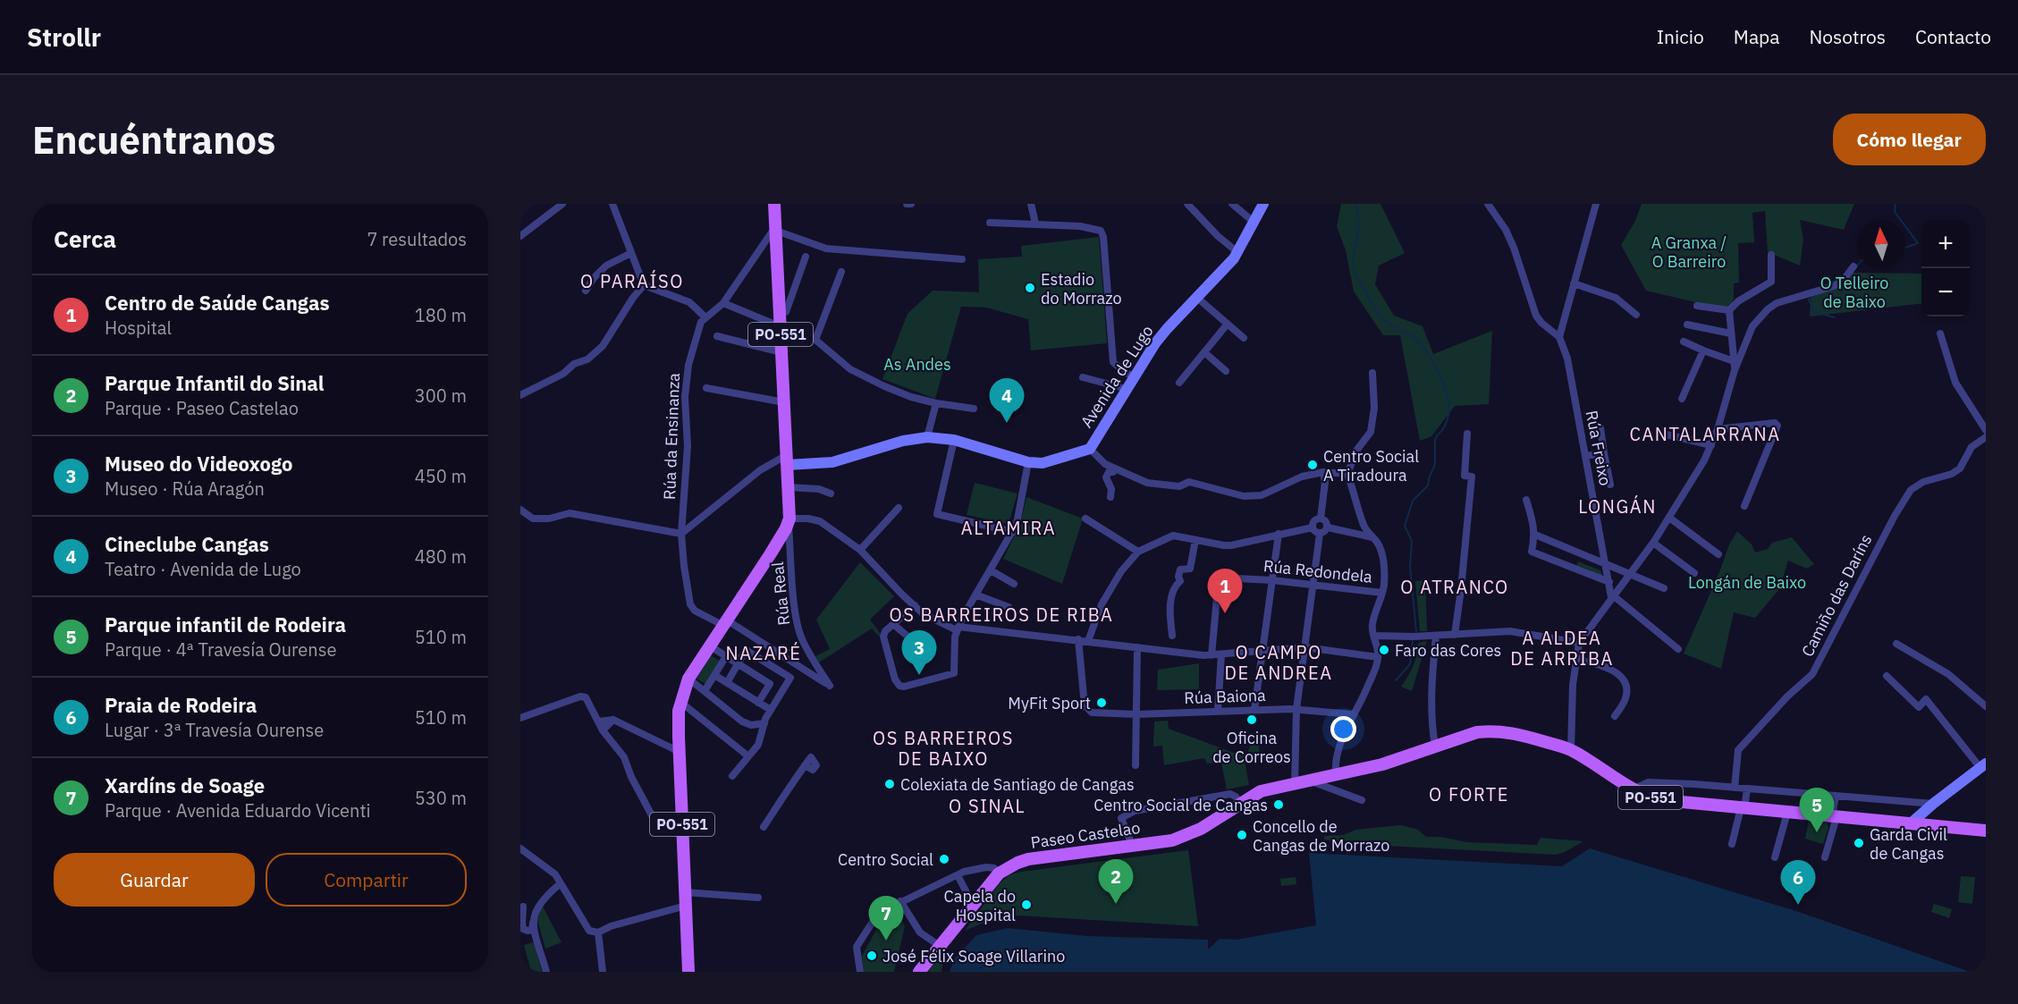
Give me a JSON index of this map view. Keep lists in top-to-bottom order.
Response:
{
  "streets": {
    "main road": ["PO-551", "Paseo Castelao"],
    "street": [
      "Avenida de Lugo",
      "Rúa da Ensinanza",
      "Rúa Freixo",
      "Rúa Redondela",
      "Rúa Real",
      "Camiño das Daríns",
      "Rúa Baiona"
    ]
  },
  "crossings": [
    ["PO-551", "Avenida de Lugo"],
    ["PO-551", "Rúa da Ensinanza"],
    ["PO-551", "Rúa Real"],
    ["PO-551", "Paseo Castelao"],
    ["Rúa da Ensinanza", "Rúa Real"]
  ],
  "districts": [
    "O PARAÍSO",
    "CANTALARRANA",
    "LONGÁN",
    "ALTAMIRA",
    "O ATRANCO",
    "OS BARREIROS DE RIBA",
    "A ALDEA DE ARRIBA",
    "O CAMPO DE ANDREA",
    "NAZARÉ",
    "OS BARREIROS DE BAIXO",
    "O FORTE",
    "O SINAL"
  ],
  "parks": [
    "A Granxa / O Barreiro",
    "O Telleiro de Baixo",
    "As Andes",
    "Longán de Baixo"
  ],
  "places": [
    "Estadio do Morrazo",
    "Centro Social A Tiradoura",
    "Faro das Cores",
    "MyFit Sport",
    "Oficina de Correos",
    "Colexiata de Santiago de Cangas",
    "Centro Social de Cangas",
    "Concello de Cangas de Morrazo",
    "Garda Civil de Cangas",
    "Centro Social",
    "Capela do Hospital",
    "José Félix Soage Villarino"
  ],
  "north": "top",
  "page": {
    "header": "Strollr",
    "nav": [
      "Inicio",
      "Mapa",
      "Nosotros",
      "Contacto"
    ],
    "buttons": [
      "Cómo llegar",
      ["Guardar", "Compartir"]
    ],
    "title": "Encuéntranos",
    "heading": ["Cerca", "7 resultados"],
    "map_buttons": ["+", "−"],
    "list": [
      {
        "mark": "1",
        "name": "Centro de Saúde Cangas",
        "note": "Hospital",
        "value": "180 m"
      },
      {
        "mark": "2",
        "name": "Parque Infantil do Sinal",
        "note": "Parque · Paseo Castelao",
        "value": "300 m"
      },
      {
        "mark": "3",
        "name": "Museo do Videoxogo",
        "note": "Museo · Rúa Aragón",
        "value": "450 m"
      },
      {
        "mark": "4",
        "name": "Cineclube Cangas",
        "note": "Teatro · Avenida de Lugo",
        "value": "480 m"
      },
      {
        "mark": "5",
        "name": "Parque infantil de Rodeira",
        "note": "Parque · 4ª Travesía Ourense",
        "value": "510 m"
      },
      {
        "mark": "6",
        "name": "Praia de Rodeira",
        "note": "Lugar · 3ª Travesía Ourense",
        "value": "510 m"
      },
      {
        "mark": "7",
        "name": "Xardíns de Soage",
        "note": "Parque · Avenida Eduardo Vicenti",
        "value": "530 m"
      }
    ],
    "pins": [
      "4",
      "1",
      "3",
      "5",
      "2",
      "6",
      "7"
    ]
  }
}
